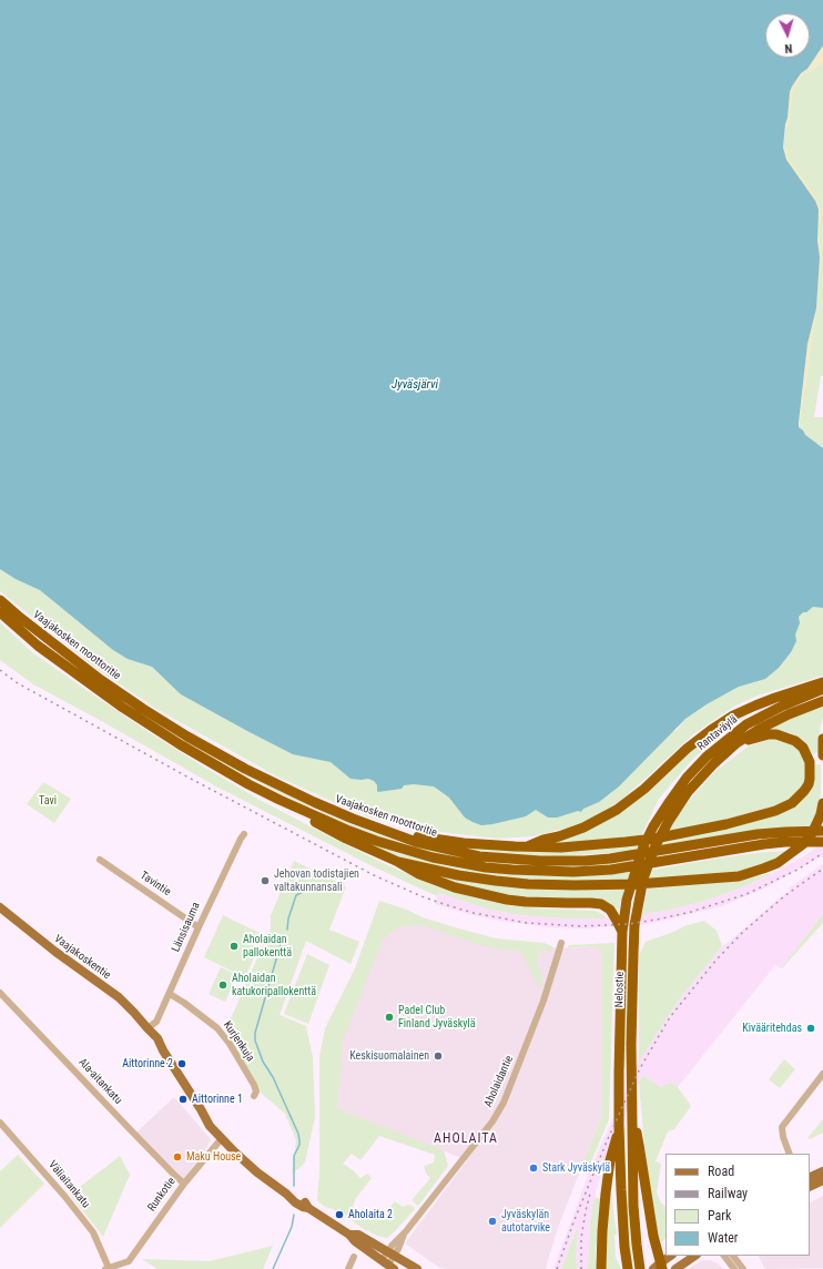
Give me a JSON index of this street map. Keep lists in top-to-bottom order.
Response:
{
  "streets": {
    "highway": ["Vaajakosken moottoritie", "Rantaväylä", "Nelostie"],
    "main road": ["Vaajakoskentie"],
    "street": [
      "Tavintie",
      "Länsisauma",
      "Kurjenkuja",
      "Ala-aitankatu",
      "Aholaidantie",
      "Väliaitankatu",
      "Runkotie"
    ]
  },
  "crossings": [
    ["Rantaväylä", "Nelostie"],
    ["Tavintie", "Länsisauma"],
    ["Länsisauma", "Vaajakoskentie"],
    ["Länsisauma", "Kurjenkuja"],
    ["Vaajakoskentie", "Aholaidantie"],
    ["Vaajakoskentie", "Runkotie"],
    ["Ala-aitankatu", "Runkotie"]
  ],
  "districts": ["AHOLAITA"],
  "water": ["Jyväsjärvi"],
  "parks": ["Tavi"],
  "places": [
    "Jehovan todistajien valtakunnansali",
    "Aholaidan pallokenttä",
    "Aholaidan katukoripallokenttä",
    "Padel Club Finland Jyväskylä",
    "Kivääritehdas",
    "Keskisuomalainen",
    "Aittorinne 2",
    "Aittorinne 1",
    "Maku House",
    "Stark Jyväskylä",
    "Aholaita 2",
    "Jyväskylän autotarvike"
  ],
  "legend": [
    "Road",
    "Railway",
    "Park",
    "Water"
  ],
  "north": "bottom"
}
